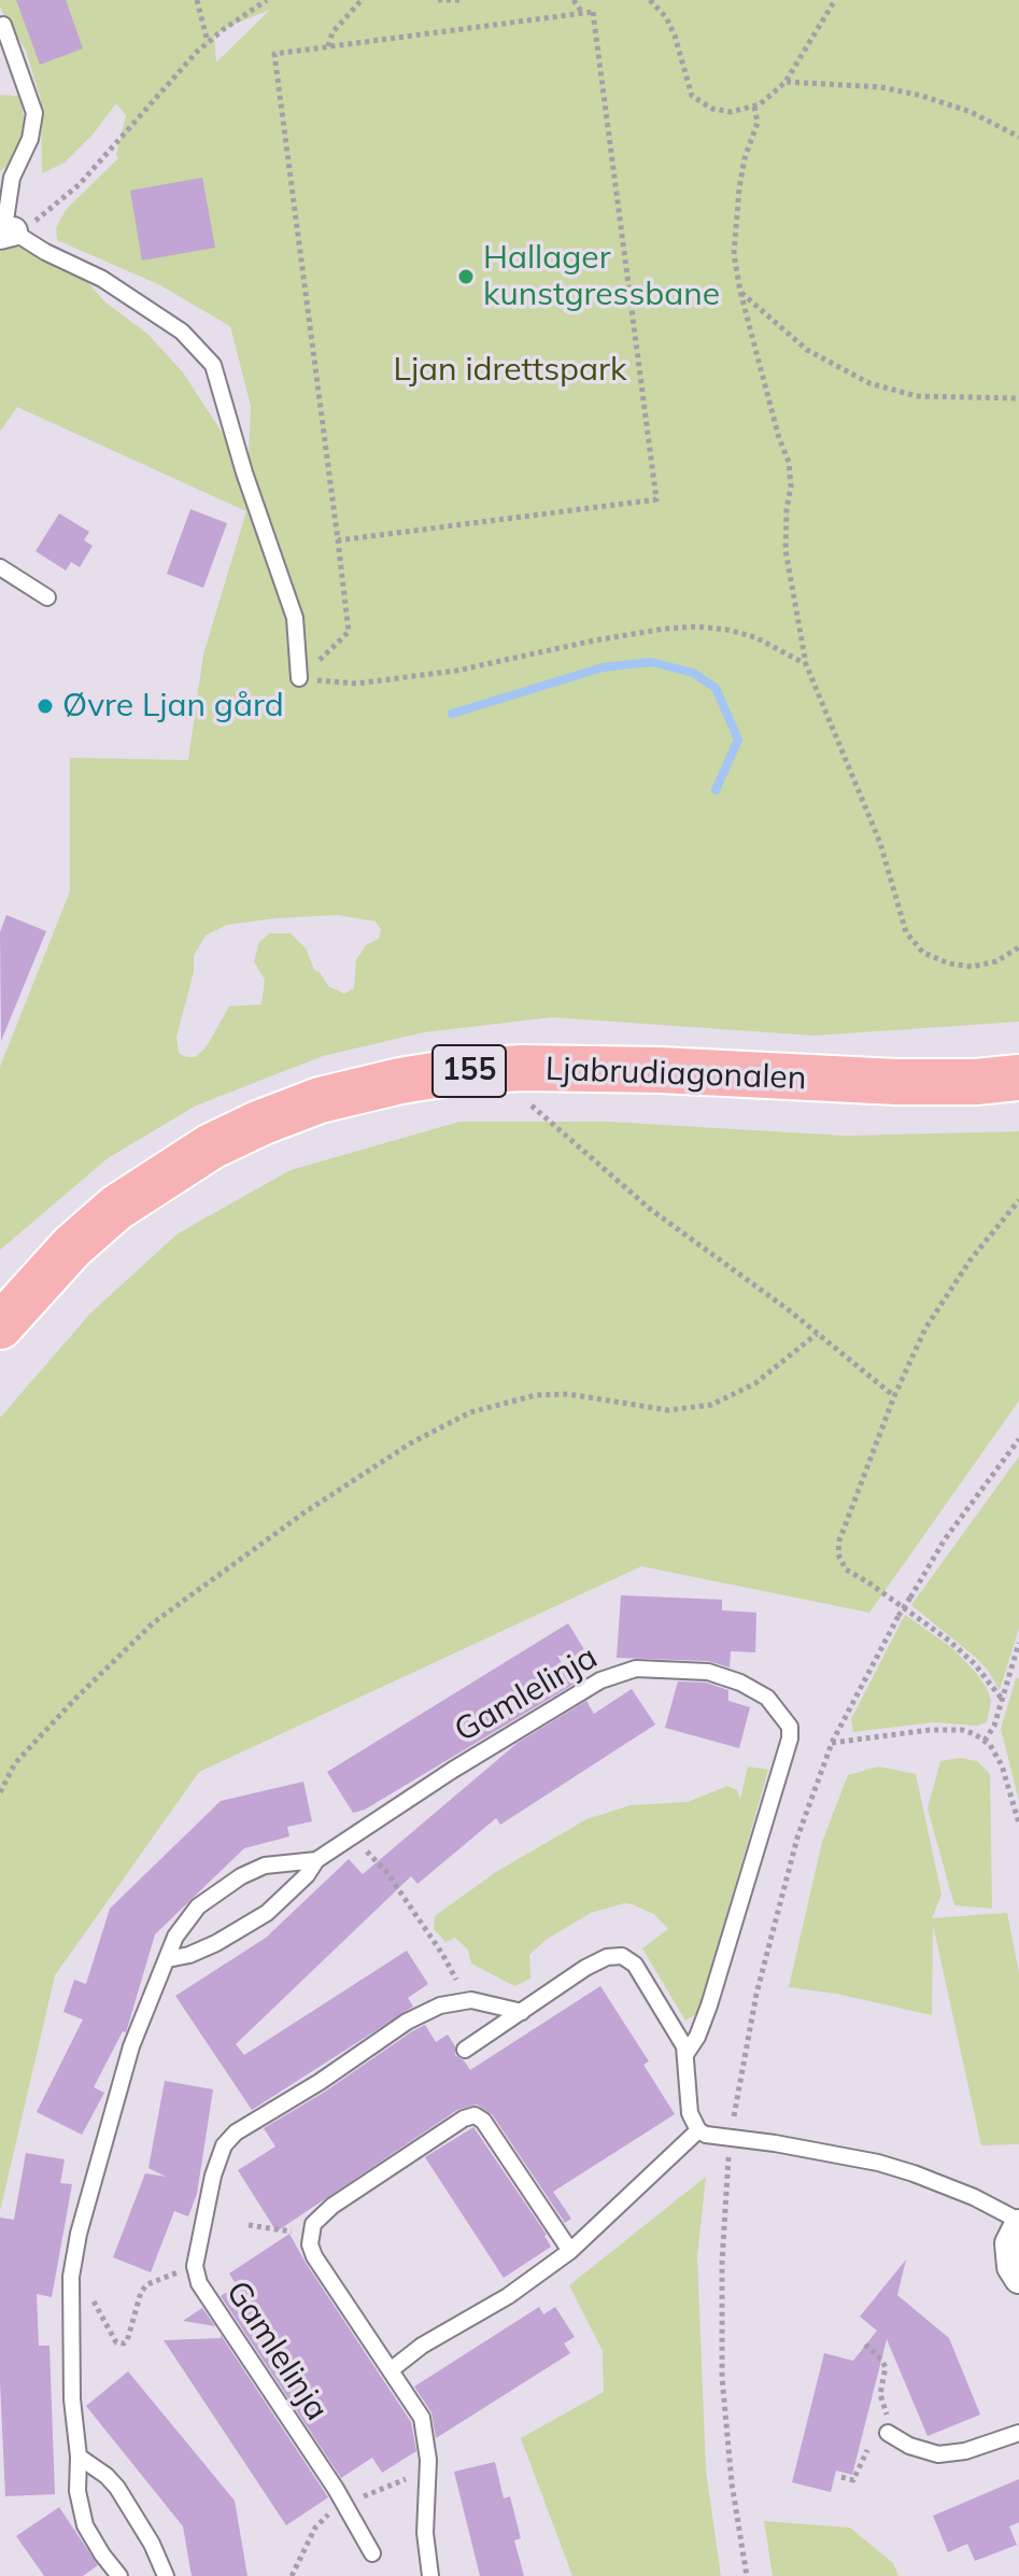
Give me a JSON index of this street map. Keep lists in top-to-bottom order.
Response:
{
  "streets": {
    "main road": ["155", "Ljabrudiagonalen"],
    "lane": ["Gamlelinja"]
  },
  "parks": ["Ljan idrettspark"],
  "places": ["Hallager kunstgressbane", "Øvre Ljan gård"]
}
